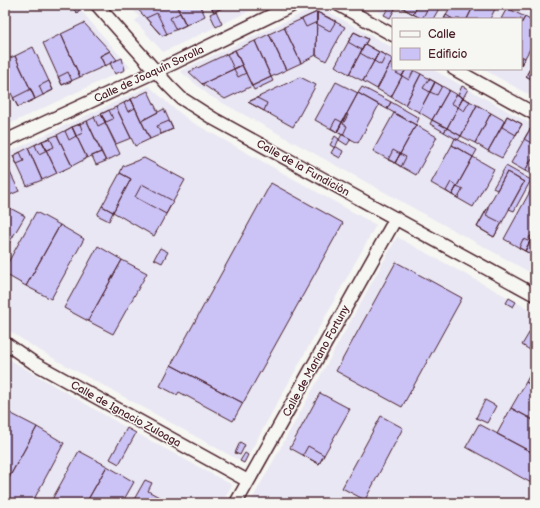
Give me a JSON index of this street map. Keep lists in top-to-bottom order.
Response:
{
  "streets": {
    "street": [
      "Calle de Joaquín Sorolla",
      "Calle de la Fundición",
      "Calle de Mariano Fortuny",
      "Calle de Ignacio Zuloaga"
    ]
  },
  "crossings": [
    ["Calle de Joaquín Sorolla", "Calle de la Fundición"],
    ["Calle de la Fundición", "Calle de Mariano Fortuny"],
    ["Calle de Mariano Fortuny", "Calle de Ignacio Zuloaga"]
  ],
  "legend": ["Calle", "Edificio"]
}
